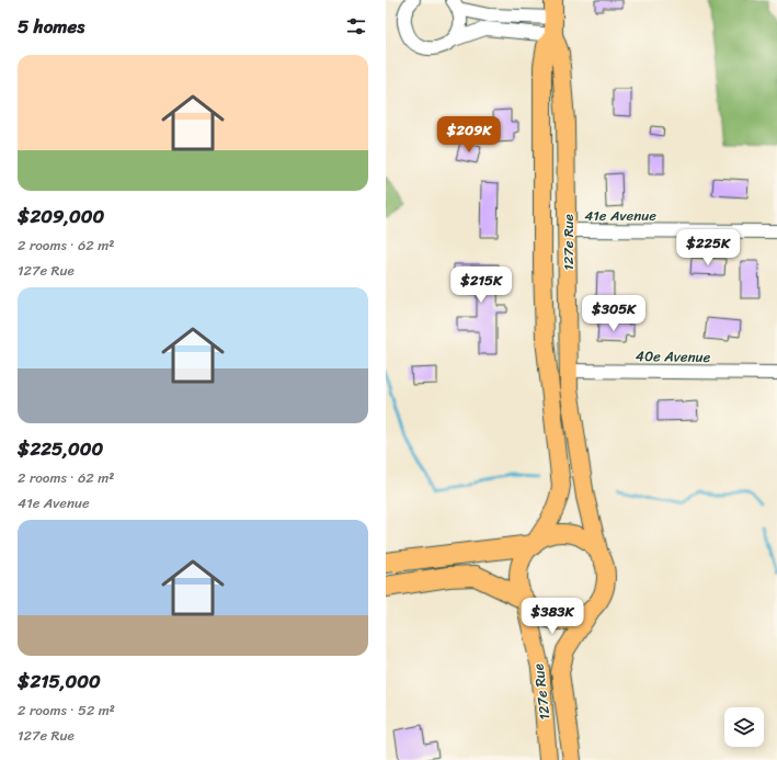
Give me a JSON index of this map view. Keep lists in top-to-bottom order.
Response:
{
  "streets": {
    "main road": ["127e Rue"],
    "street": ["41e Avenue", "40e Avenue"]
  },
  "crossings": [
    ["41e Avenue", "127e Rue"],
    ["127e Rue", "40e Avenue"]
  ],
  "page": {
    "heading": "5 homes",
    "list": [
      {
        "name": "$209,000",
        "note": "2 rooms · 62 m² · 127e Rue"
      },
      {
        "name": "$225,000",
        "note": "2 rooms · 62 m² · 41e Avenue"
      },
      {
        "name": "$215,000",
        "note": "2 rooms · 52 m² · 127e Rue"
      }
    ],
    "price": [
      "$209K",
      "$225K",
      "$215K",
      "$305K",
      "$383K"
    ]
  }
}
